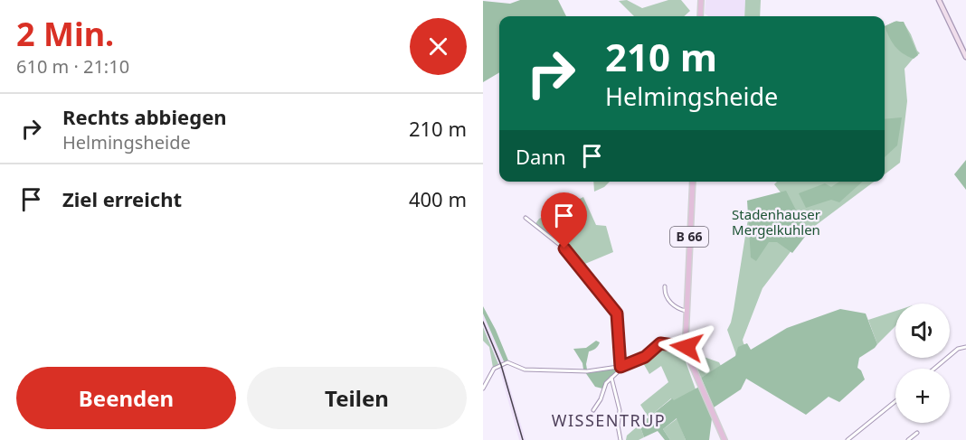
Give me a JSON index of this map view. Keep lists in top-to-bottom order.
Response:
{
  "streets": {
    "main road": ["B 66"]
  },
  "districts": ["WISSENTRUP"],
  "parks": ["Stadenhauser Mergelkuhlen"],
  "page": {
    "heading": ["2 Min.", "610 m · 21:10"],
    "turn": ["210 m", "Helmingsheide"],
    "list": [
      {
        "name": "Rechts abbiegen",
        "note": "Helmingsheide",
        "value": "210 m"
      },
      {
        "name": "Ziel erreicht",
        "value": "400 m"
      }
    ],
    "then": "Dann",
    "map_buttons": "+",
    "buttons": ["Beenden", "Teilen"]
  }
}
